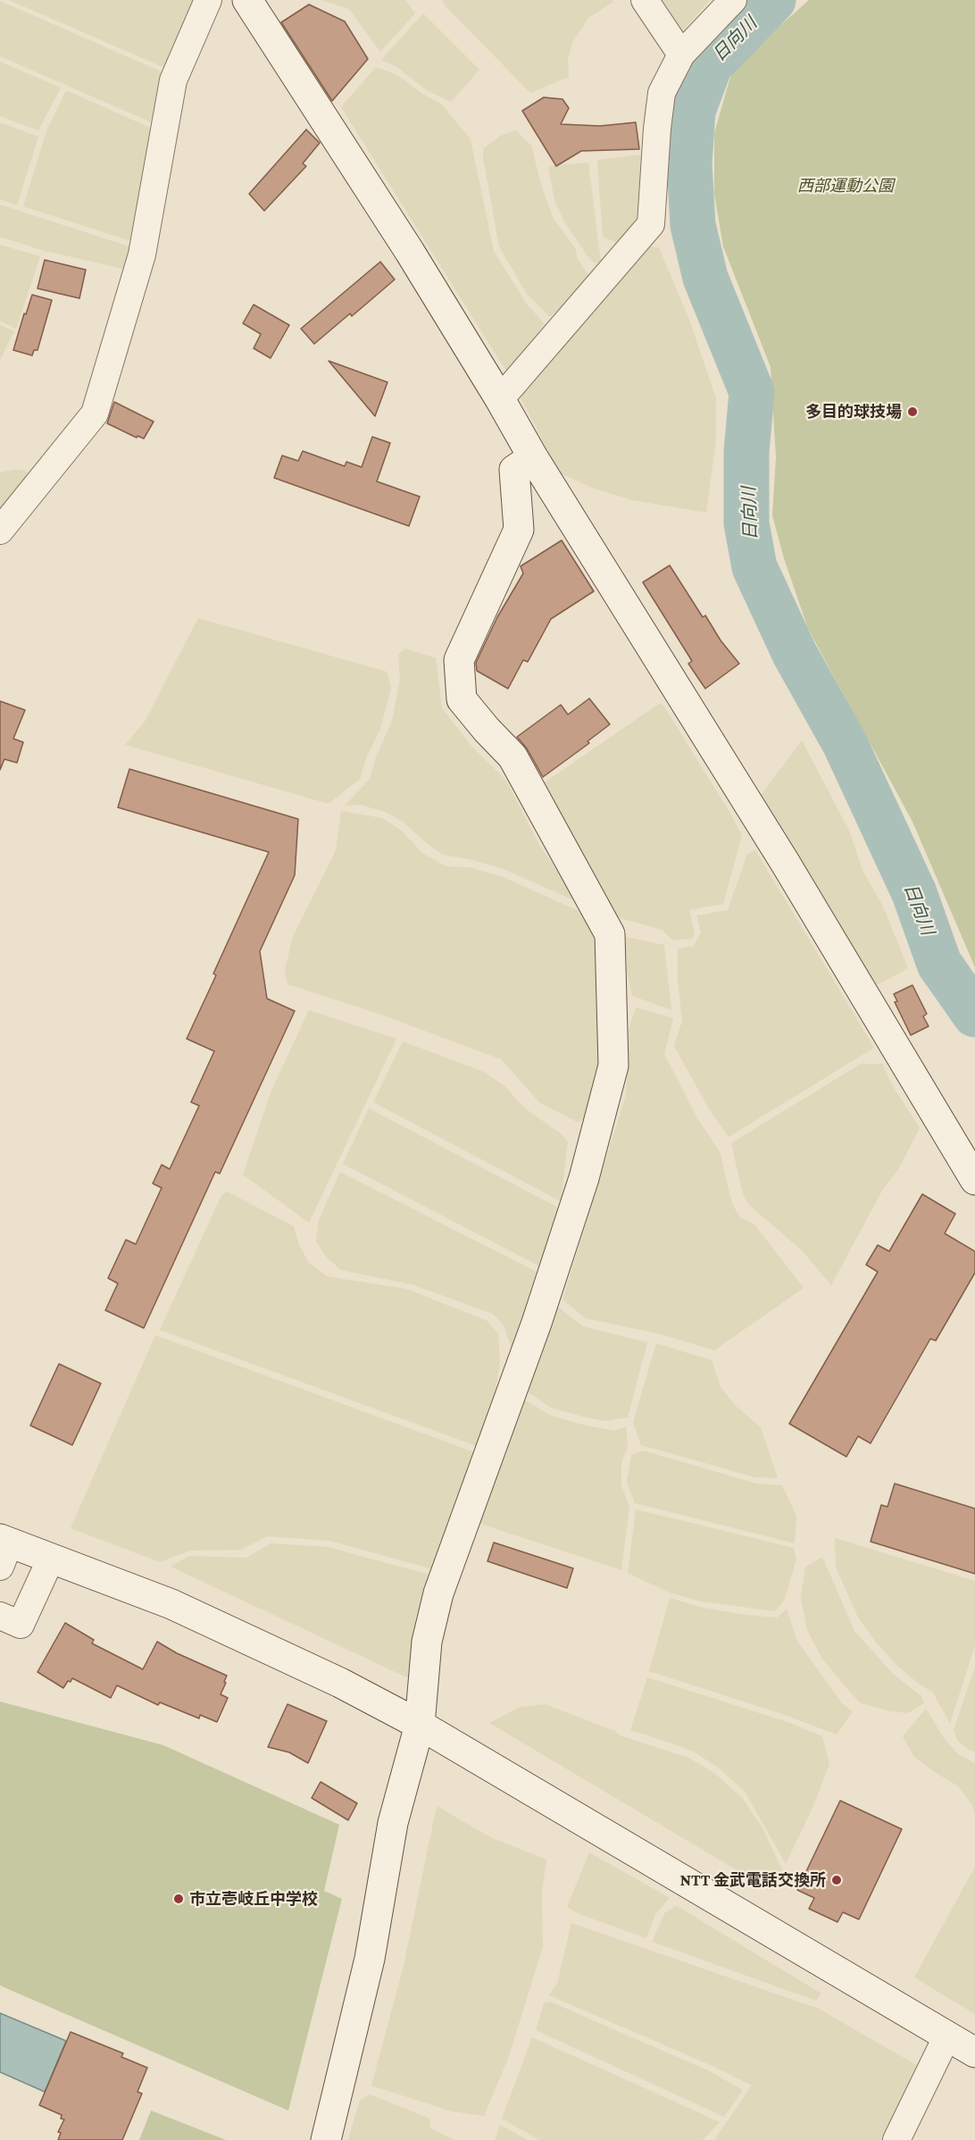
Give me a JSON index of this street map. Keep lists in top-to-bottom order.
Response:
{
  "water": ["日向川"],
  "parks": ["西部運動公園"],
  "places": ["多目的球技場", "NTT 金武電話交換所", "市立壱岐丘中学校"]
}
